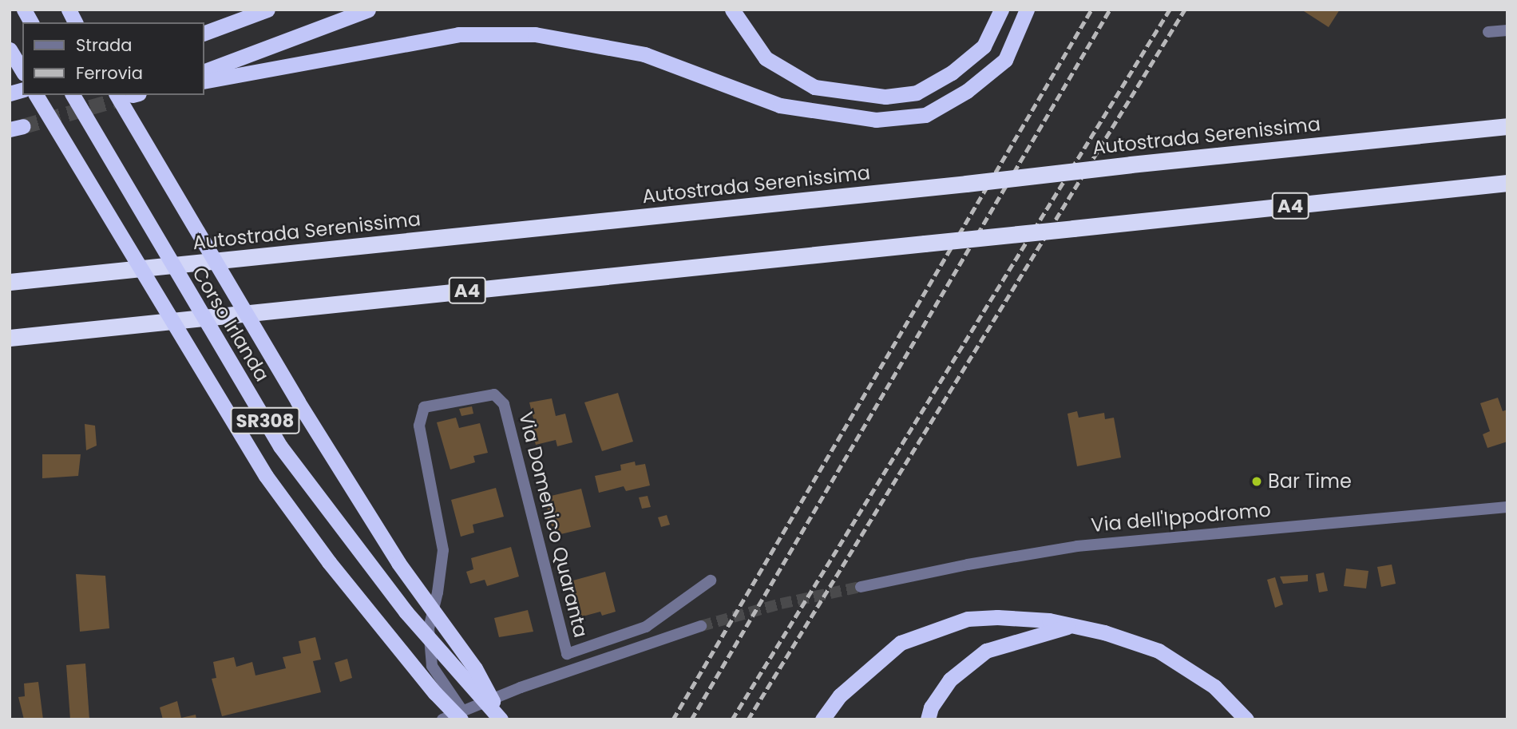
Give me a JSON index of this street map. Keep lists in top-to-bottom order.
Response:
{
  "streets": {
    "highway": [
      "Autostrada Serenissima",
      "A4",
      "Corso Irlanda",
      "SR308"
    ],
    "street": ["Via dell'Ippodromo", "Via Domenico Quaranta"]
  },
  "crossings": [
    ["SR308", "Via Domenico Quaranta"]
  ],
  "places": ["Bar Time"],
  "legend": ["Strada", "Ferrovia"]
}
